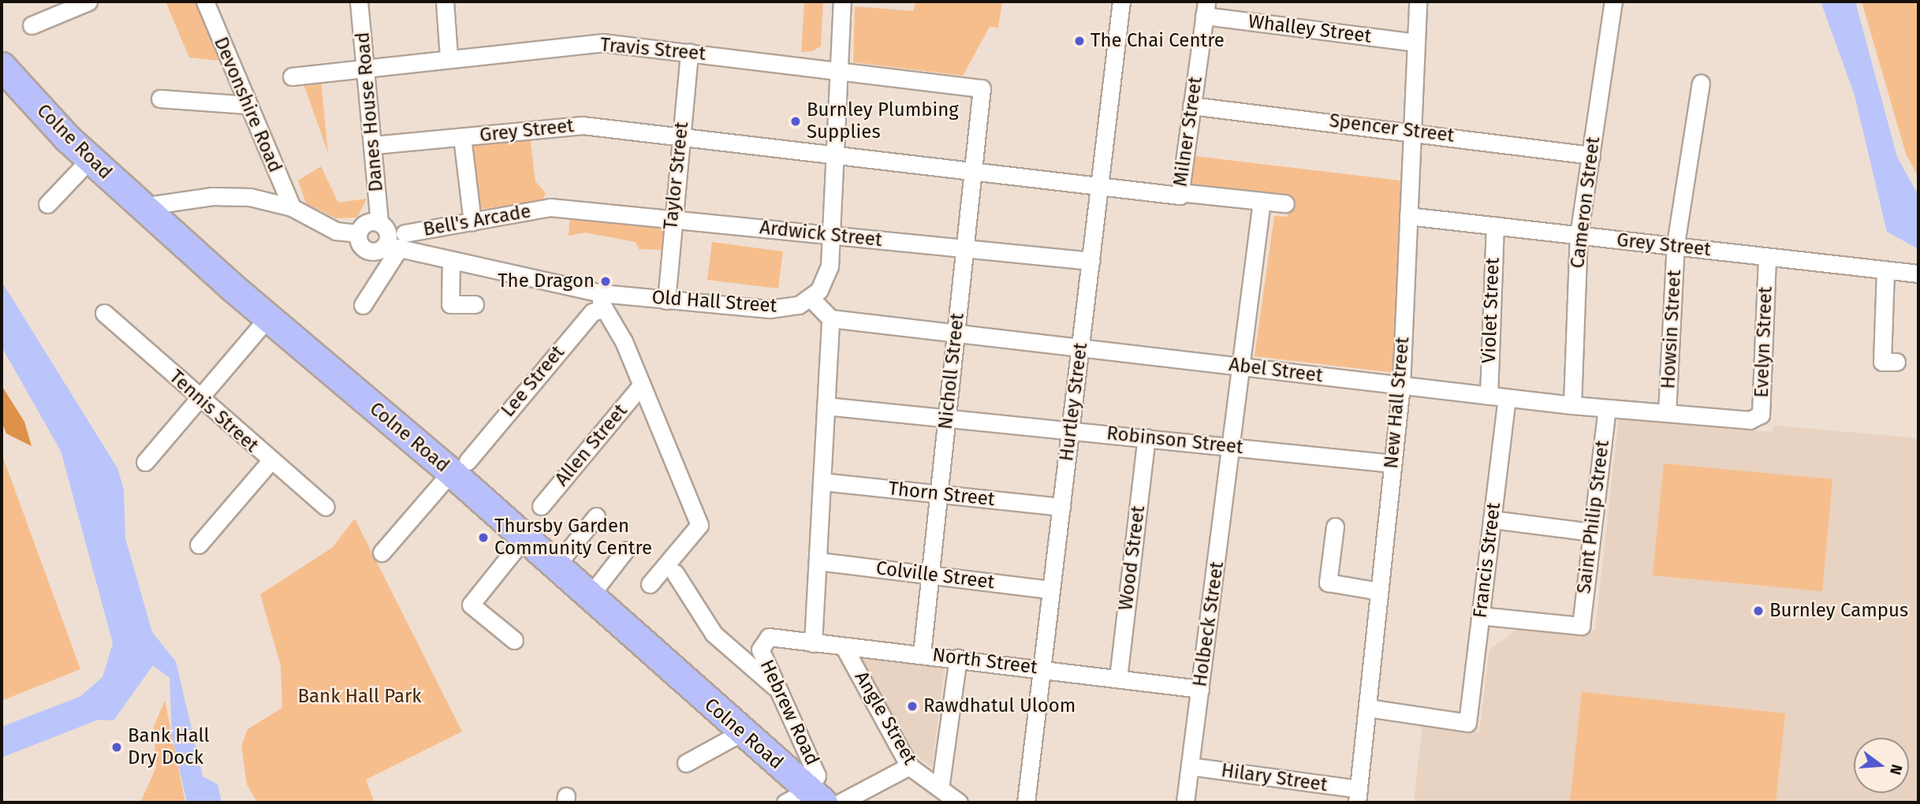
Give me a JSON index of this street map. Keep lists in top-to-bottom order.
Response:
{
  "streets": {
    "main road": ["Colne Road"],
    "street": [
      "Whalley Street",
      "Travis Street",
      "Devonshire Road",
      "Danes House Road",
      "Spencer Street",
      "Grey Street",
      "Milner Street",
      "Taylor Street",
      "Cameron Street",
      "Bell's Arcade",
      "Ardwick Street",
      "Old Hall Street",
      "Violet Street",
      "Howsin Street",
      "Evelyn Street",
      "Abel Street",
      "Nicholl Street",
      "Lee Street",
      "Hurtley Street",
      "New Hall Street",
      "Tennis Street",
      "Robinson Street",
      "Allen Street",
      "Thorn Street",
      "Saint Philip Street",
      "Wood Street",
      "Francis Street",
      "Colville Street",
      "Holbeck Street",
      "North Street",
      "Hebrew Road",
      "Angle Street",
      "Hilary Street"
    ]
  },
  "crossings": [
    ["Whalley Street", "Milner Street"],
    ["Whalley Street", "New Hall Street"],
    ["Travis Street", "Danes House Road"],
    ["Travis Street", "Taylor Street"],
    ["Travis Street", "Nicholl Street"],
    ["Danes House Road", "Grey Street"],
    ["Danes House Road", "Old Hall Street"],
    ["Spencer Street", "Milner Street"],
    ["Spencer Street", "Cameron Street"],
    ["Spencer Street", "New Hall Street"],
    ["Grey Street", "Milner Street"],
    ["Grey Street", "Taylor Street"],
    ["Grey Street", "Cameron Street"],
    ["Grey Street", "Violet Street"],
    ["Grey Street", "Howsin Street"],
    ["Grey Street", "Evelyn Street"],
    ["Grey Street", "Nicholl Street"],
    ["Grey Street", "Hurtley Street"],
    ["Grey Street", "New Hall Street"],
    ["Grey Street", "Holbeck Street"],
    ["Colne Road", "Lee Street"],
    ["Colne Road", "Hebrew Road"],
    ["Taylor Street", "Ardwick Street"],
    ["Taylor Street", "Old Hall Street"],
    ["Cameron Street", "Abel Street"],
    ["Bell's Arcade", "Ardwick Street"],
    ["Ardwick Street", "Nicholl Street"],
    ["Ardwick Street", "Hurtley Street"],
    ["Old Hall Street", "Lee Street"],
    ["Violet Street", "Abel Street"],
    ["Howsin Street", "Abel Street"],
    ["Evelyn Street", "Abel Street"],
    ["Abel Street", "Nicholl Street"],
    ["Abel Street", "Hurtley Street"],
    ["Abel Street", "New Hall Street"],
    ["Abel Street", "Saint Philip Street"],
    ["Abel Street", "Francis Street"],
    ["Abel Street", "Holbeck Street"],
    ["Nicholl Street", "Robinson Street"],
    ["Nicholl Street", "Thorn Street"],
    ["Nicholl Street", "Colville Street"],
    ["Nicholl Street", "North Street"],
    ["Hurtley Street", "Robinson Street"],
    ["Hurtley Street", "Thorn Street"],
    ["Hurtley Street", "Colville Street"],
    ["Hurtley Street", "North Street"],
    ["New Hall Street", "Robinson Street"],
    ["New Hall Street", "Francis Street"],
    ["New Hall Street", "Hilary Street"],
    ["Robinson Street", "Wood Street"],
    ["Robinson Street", "Holbeck Street"],
    ["Saint Philip Street", "Francis Street"],
    ["Wood Street", "North Street"],
    ["Holbeck Street", "North Street"],
    ["Holbeck Street", "Hilary Street"],
    ["North Street", "Hebrew Road"],
    ["North Street", "Angle Street"]
  ],
  "parks": ["Bank Hall Park"],
  "places": [
    "The Chai Centre",
    "Burnley Plumbing Supplies",
    "The Dragon",
    "Thursby Garden Community Centre",
    "Burnley Campus",
    "Rawdhatul Uloom",
    "Bank Hall Dry Dock"
  ],
  "north": "right"
}
